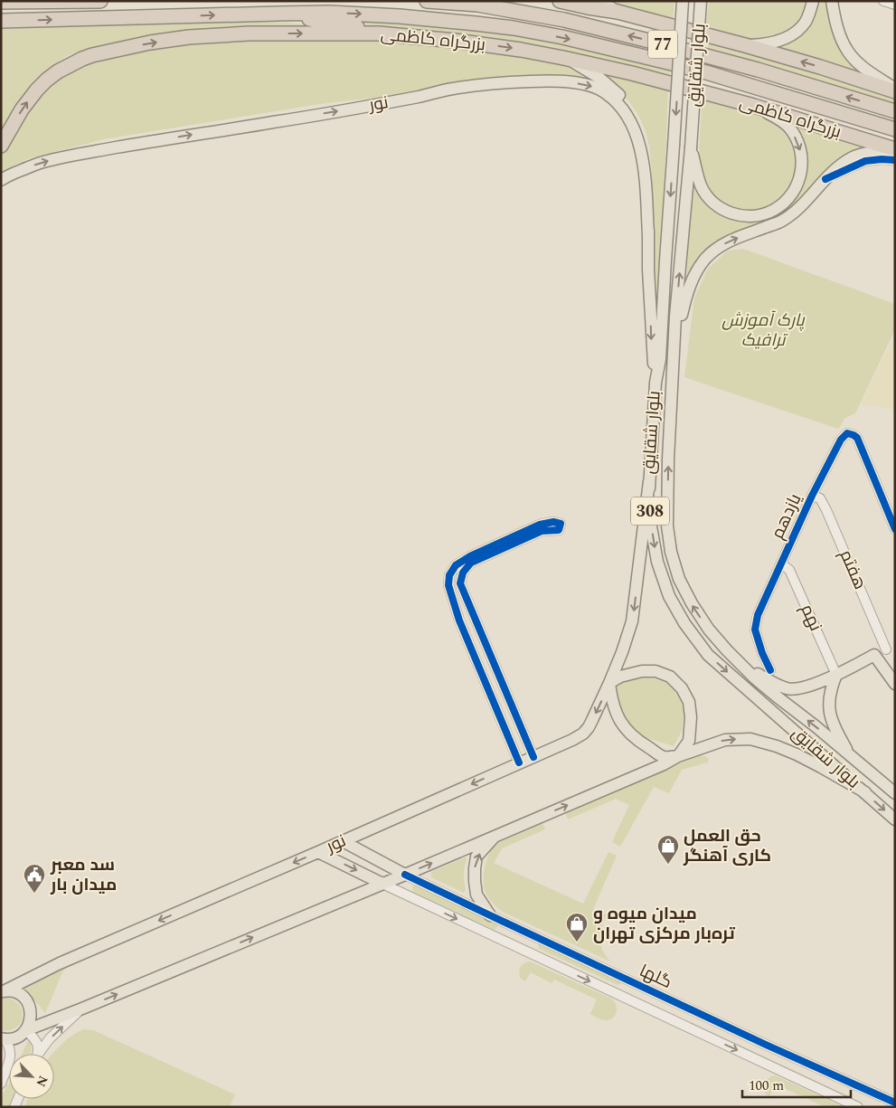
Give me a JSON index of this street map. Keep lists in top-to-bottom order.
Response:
{
  "streets": {
    "highway": ["بزرگراه کاظمی", "77"],
    "main road": ["بلوار شقایق", "نور", "308"],
    "street": [
      "یازدهم",
      "هفتم",
      "نهم",
      "گلها"
    ]
  },
  "crossings": [
    ["بلوار شقایق", "نور"],
    ["یازدهم", "هفتم"],
    ["یازدهم", "نهم"]
  ],
  "parks": ["پارک آموزش ترافیک"],
  "places": {
    "shop": ["حق العمل کاری آهنگر", "میدان میوه و تره‌بار مرکزی تهران"],
    "public building": ["سد معبر میدان بار"]
  },
  "scale_bar": "100 m",
  "north": "bottom right"
}
